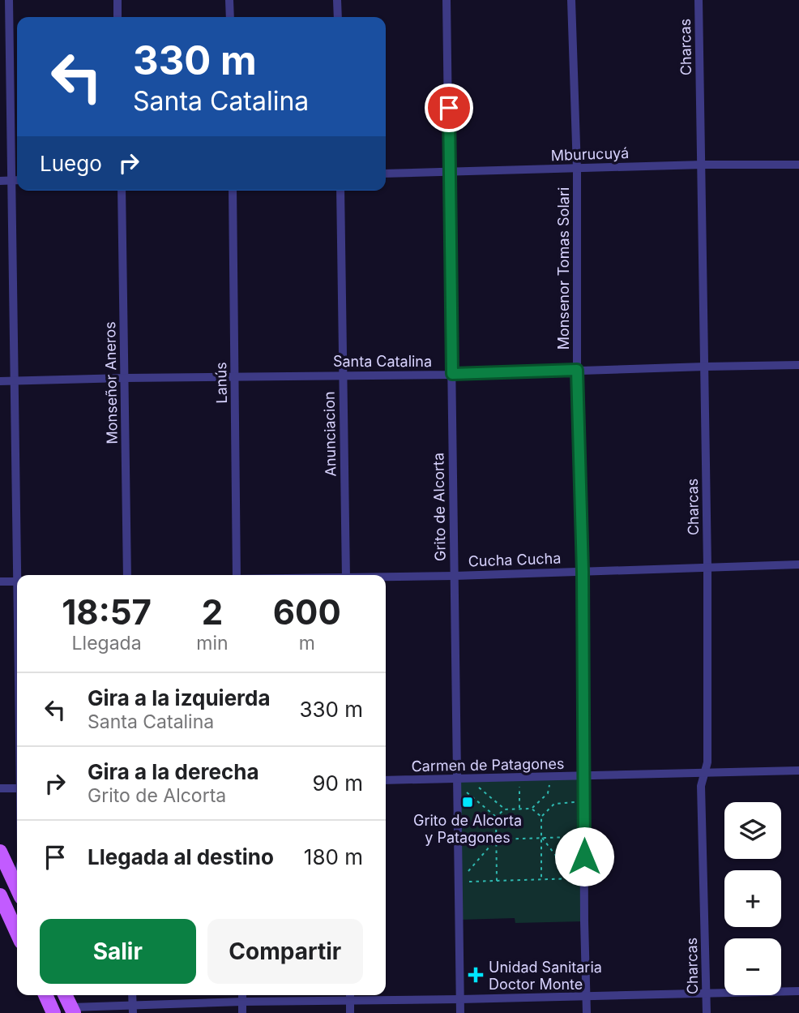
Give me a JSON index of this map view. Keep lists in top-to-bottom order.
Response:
{
  "streets": {
    "street": [
      "Charcas",
      "Mburucuyá",
      "Monsenor Tomas Solari",
      "Santa Catalina",
      "Monseñor Aneros",
      "Lanús",
      "Anunciacion",
      "Grito de Alcorta",
      "Cucha Cucha",
      "Carmen de Patagones"
    ]
  },
  "crossings": [
    ["Charcas", "Mburucuyá"],
    ["Charcas", "Santa Catalina"],
    ["Charcas", "Cucha Cucha"],
    ["Charcas", "Carmen de Patagones"],
    ["Mburucuyá", "Monsenor Tomas Solari"],
    ["Mburucuyá", "Grito de Alcorta"],
    ["Monsenor Tomas Solari", "Santa Catalina"],
    ["Monsenor Tomas Solari", "Cucha Cucha"],
    ["Monsenor Tomas Solari", "Carmen de Patagones"],
    ["Santa Catalina", "Monseñor Aneros"],
    ["Santa Catalina", "Lanús"],
    ["Santa Catalina", "Anunciacion"],
    ["Santa Catalina", "Grito de Alcorta"],
    ["Grito de Alcorta", "Cucha Cucha"],
    ["Grito de Alcorta", "Carmen de Patagones"]
  ],
  "places": {
    "transit": ["Grito de Alcorta y Patagones"],
    "health": ["Unidad Sanitaria Doctor Monte"]
  },
  "page": {
    "turn": ["330 m", "Santa Catalina"],
    "then": "Luego",
    "eta": [
      "18:57",
      "Llegada",
      "2",
      "min",
      "600",
      "m"
    ],
    "list": [
      {
        "name": "Gira a la izquierda",
        "note": "Santa Catalina",
        "value": "330 m"
      },
      {
        "name": "Gira a la derecha",
        "note": "Grito de Alcorta",
        "value": "90 m"
      },
      {
        "name": "Llegada al destino",
        "value": "180 m"
      }
    ],
    "map_buttons": ["+", "−"],
    "buttons": ["Salir", "Compartir"]
  }
}
